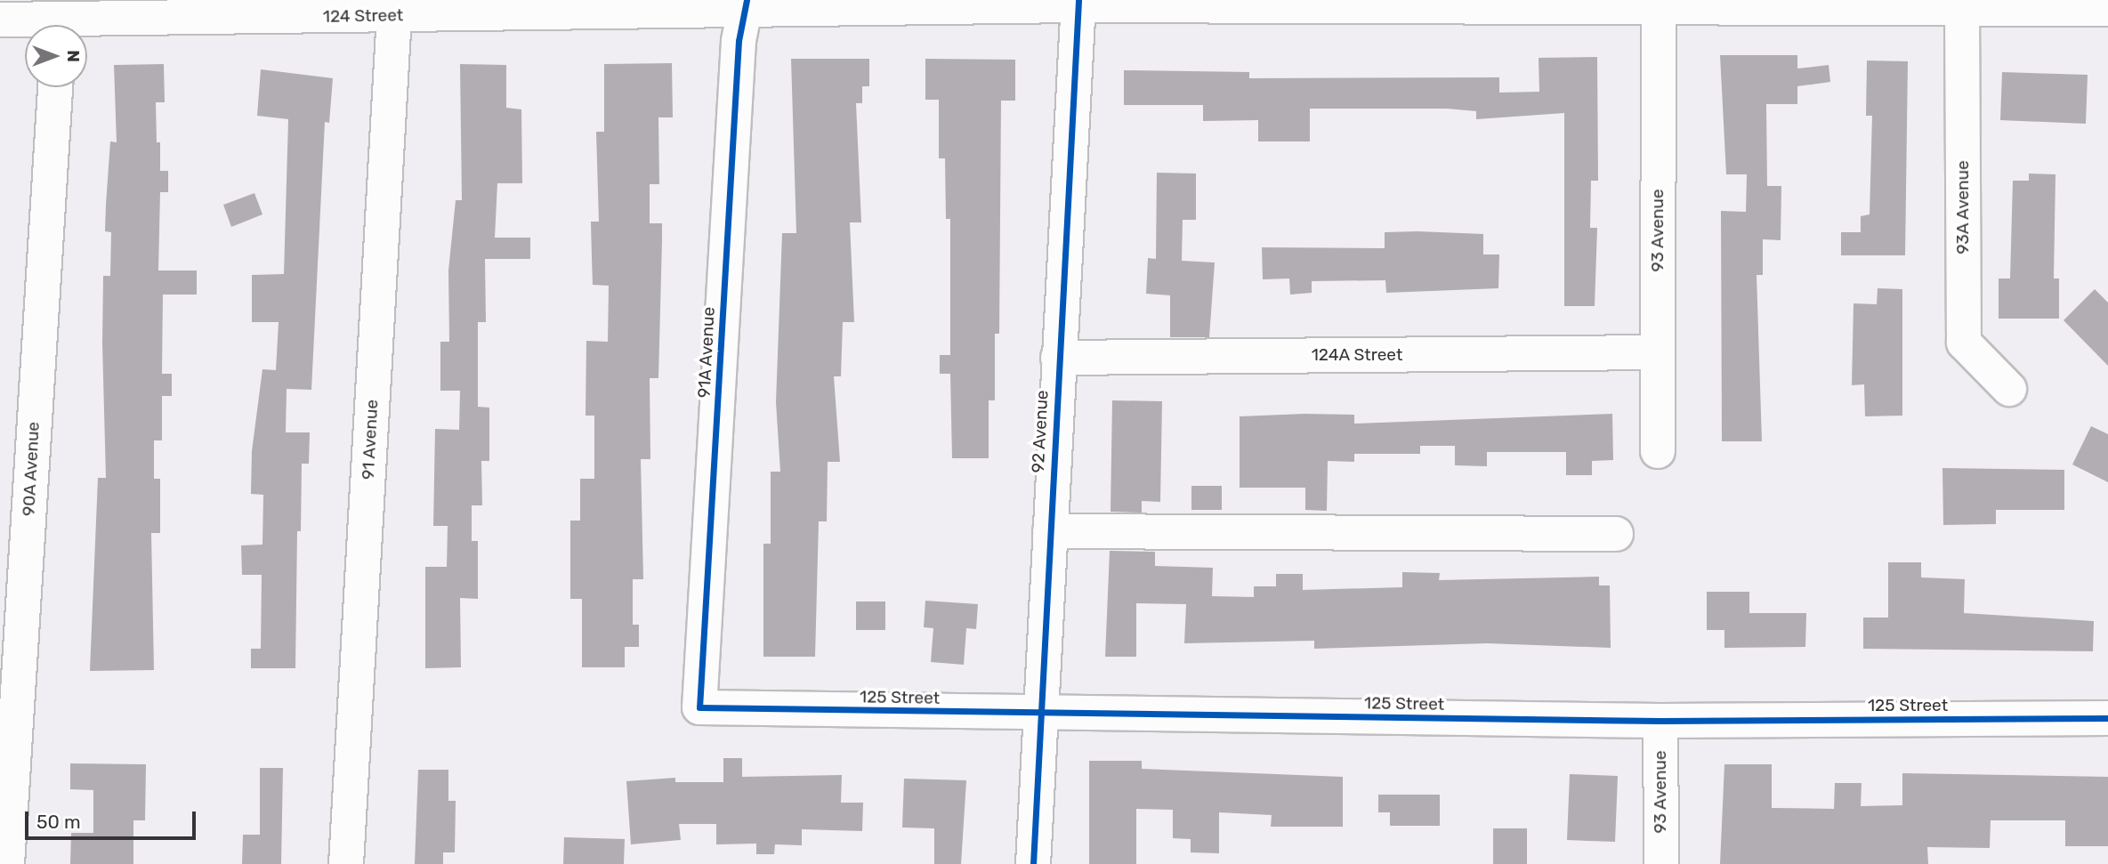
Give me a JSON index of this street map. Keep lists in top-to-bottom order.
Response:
{
  "streets": {
    "street": [
      "124 Street",
      "93A Avenue",
      "93 Avenue",
      "91A Avenue",
      "124A Street",
      "92 Avenue",
      "91 Avenue",
      "90A Avenue",
      "125 Street"
    ]
  },
  "crossings": [
    ["124 Street", "93A Avenue"],
    ["124 Street", "93 Avenue"],
    ["124 Street", "91A Avenue"],
    ["124 Street", "92 Avenue"],
    ["124 Street", "91 Avenue"],
    ["93 Avenue", "124A Street"],
    ["93 Avenue", "125 Street"],
    ["91A Avenue", "125 Street"],
    ["124A Street", "92 Avenue"],
    ["92 Avenue", "125 Street"]
  ],
  "scale_bar": "50 m",
  "north": "right"
}
